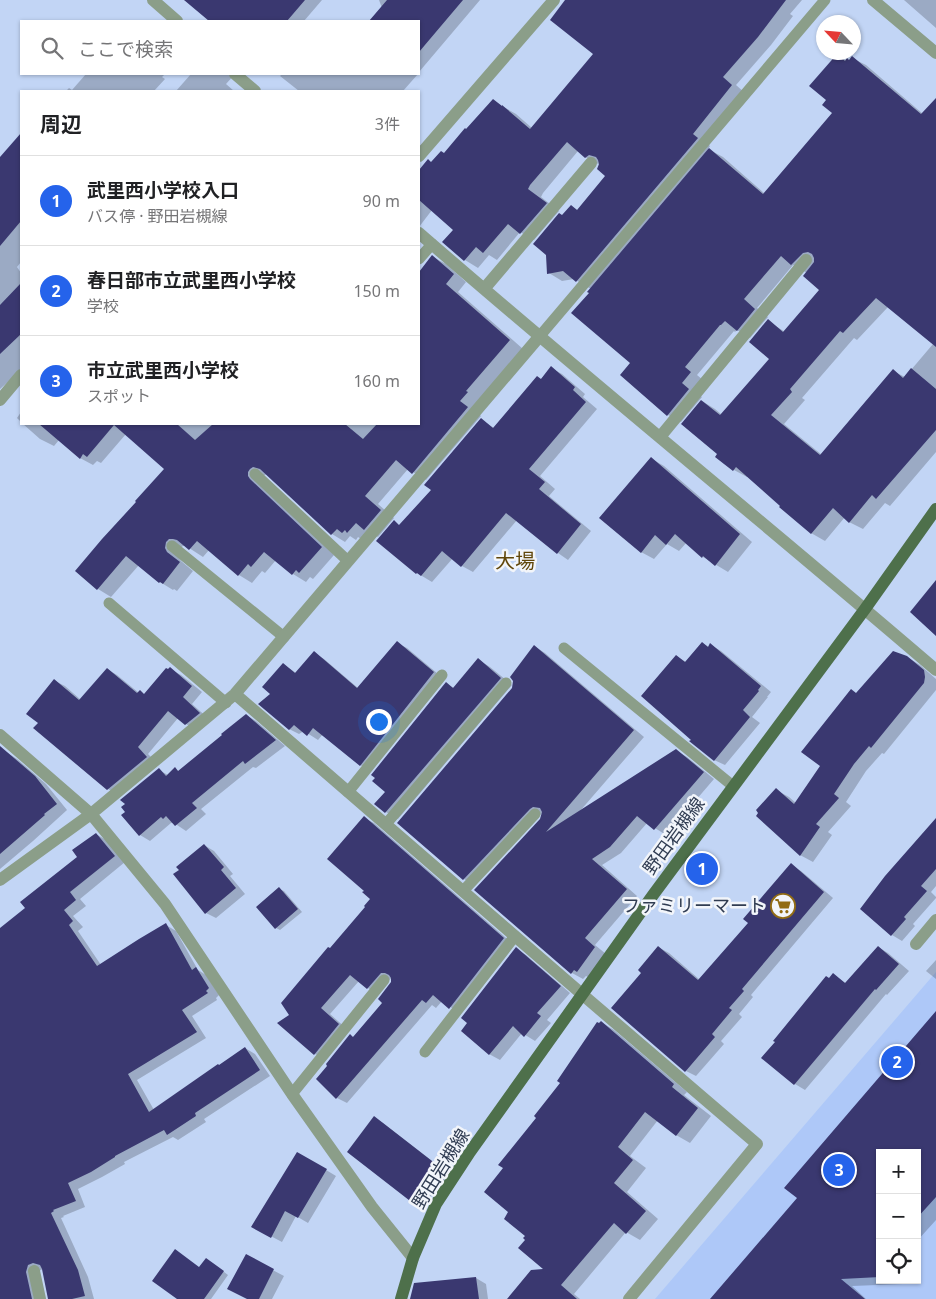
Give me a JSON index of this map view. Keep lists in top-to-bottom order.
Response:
{
  "streets": {
    "main road": ["野田岩槻線"]
  },
  "districts": ["大場"],
  "places": {
    "supermarket": ["ファミリーマート"]
  },
  "north": "top left",
  "page": {
    "search": "ここで検索",
    "heading": ["周辺", "3件"],
    "list": [
      {
        "mark": "1",
        "name": "武里西小学校入口",
        "note": "バス停 · 野田岩槻線",
        "value": "90 m"
      },
      {
        "mark": "2",
        "name": "春日部市立武里西小学校",
        "note": "学校",
        "value": "150 m"
      },
      {
        "mark": "3",
        "name": "市立武里西小学校",
        "note": "スポット",
        "value": "160 m"
      }
    ],
    "pins": ["1", "2", "3"],
    "map_buttons": ["+", "−"]
  }
}
